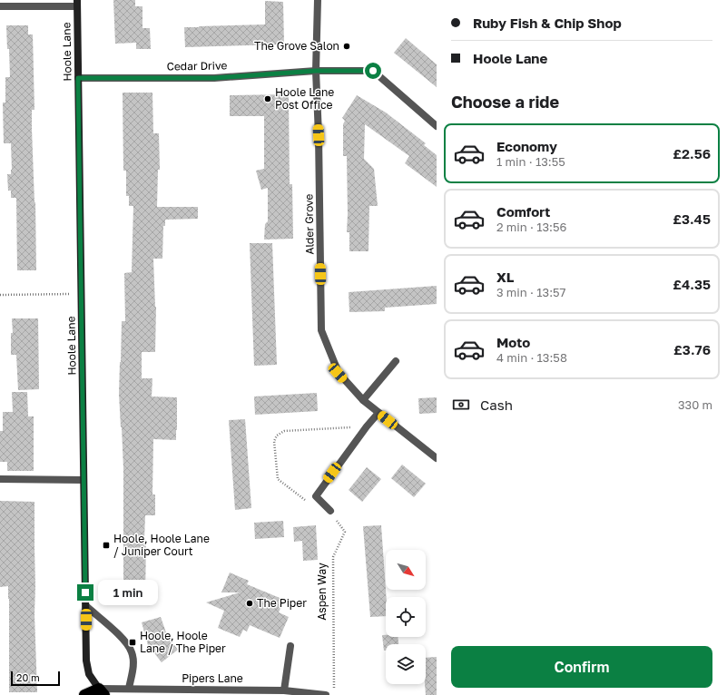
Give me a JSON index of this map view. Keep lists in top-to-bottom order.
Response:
{
  "streets": {
    "street": [
      "Hoole Lane",
      "Cedar Drive",
      "Alder Grove",
      "Pipers Lane"
    ],
    "path": ["Aspen Way"]
  },
  "crossings": [
    ["Hoole Lane", "Cedar Drive"],
    ["Hoole Lane", "Pipers Lane"],
    ["Cedar Drive", "Alder Grove"]
  ],
  "places": {
    "other": ["The Grove Salon", "Hoole Lane Post Office", "The Piper"],
    "transit": ["Hoole, Hoole Lane / Juniper Court", "Hoole, Hoole Lane / The Piper"]
  },
  "scale_bar": "20 m",
  "north": "bottom right",
  "page": {
    "banner": ["Ruby Fish & Chip Shop", "Hoole Lane"],
    "heading": "Choose a ride",
    "list": [
      {
        "name": "Economy",
        "note": "1 min · 13:55",
        "value": "£2.56"
      },
      {
        "name": "Comfort",
        "note": "2 min · 13:56",
        "value": "£3.45"
      },
      {
        "name": "XL",
        "note": "3 min · 13:57",
        "value": "£4.35"
      },
      {
        "name": "Moto",
        "note": "4 min · 13:58",
        "value": "£3.76"
      }
    ],
    "pay": ["Cash", "330 m"],
    "bubble": "1 min",
    "buttons": "Confirm",
    "scale": "20 m"
  }
}
